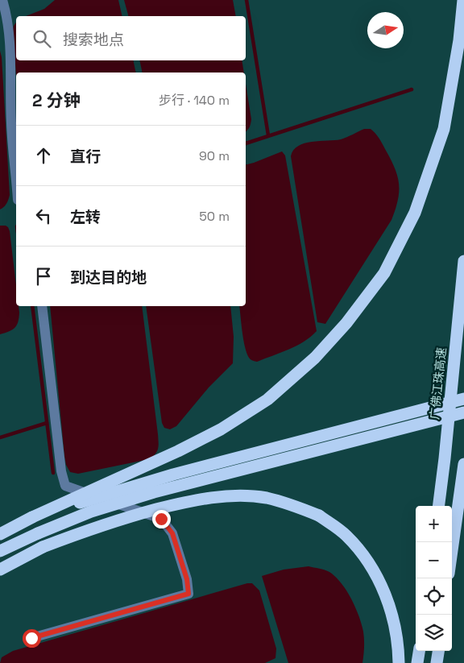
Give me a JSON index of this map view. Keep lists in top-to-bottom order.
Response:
{
  "streets": {
    "highway": ["广佛江珠高速"]
  },
  "north": "right",
  "page": {
    "search": "搜索地点",
    "heading": ["2 分钟", "步行 · 140 m"],
    "list": [
      ["直行", "90 m"],
      ["左转", "50 m"],
      "到达目的地"
    ],
    "map_buttons": ["+", "−"]
  }
}
